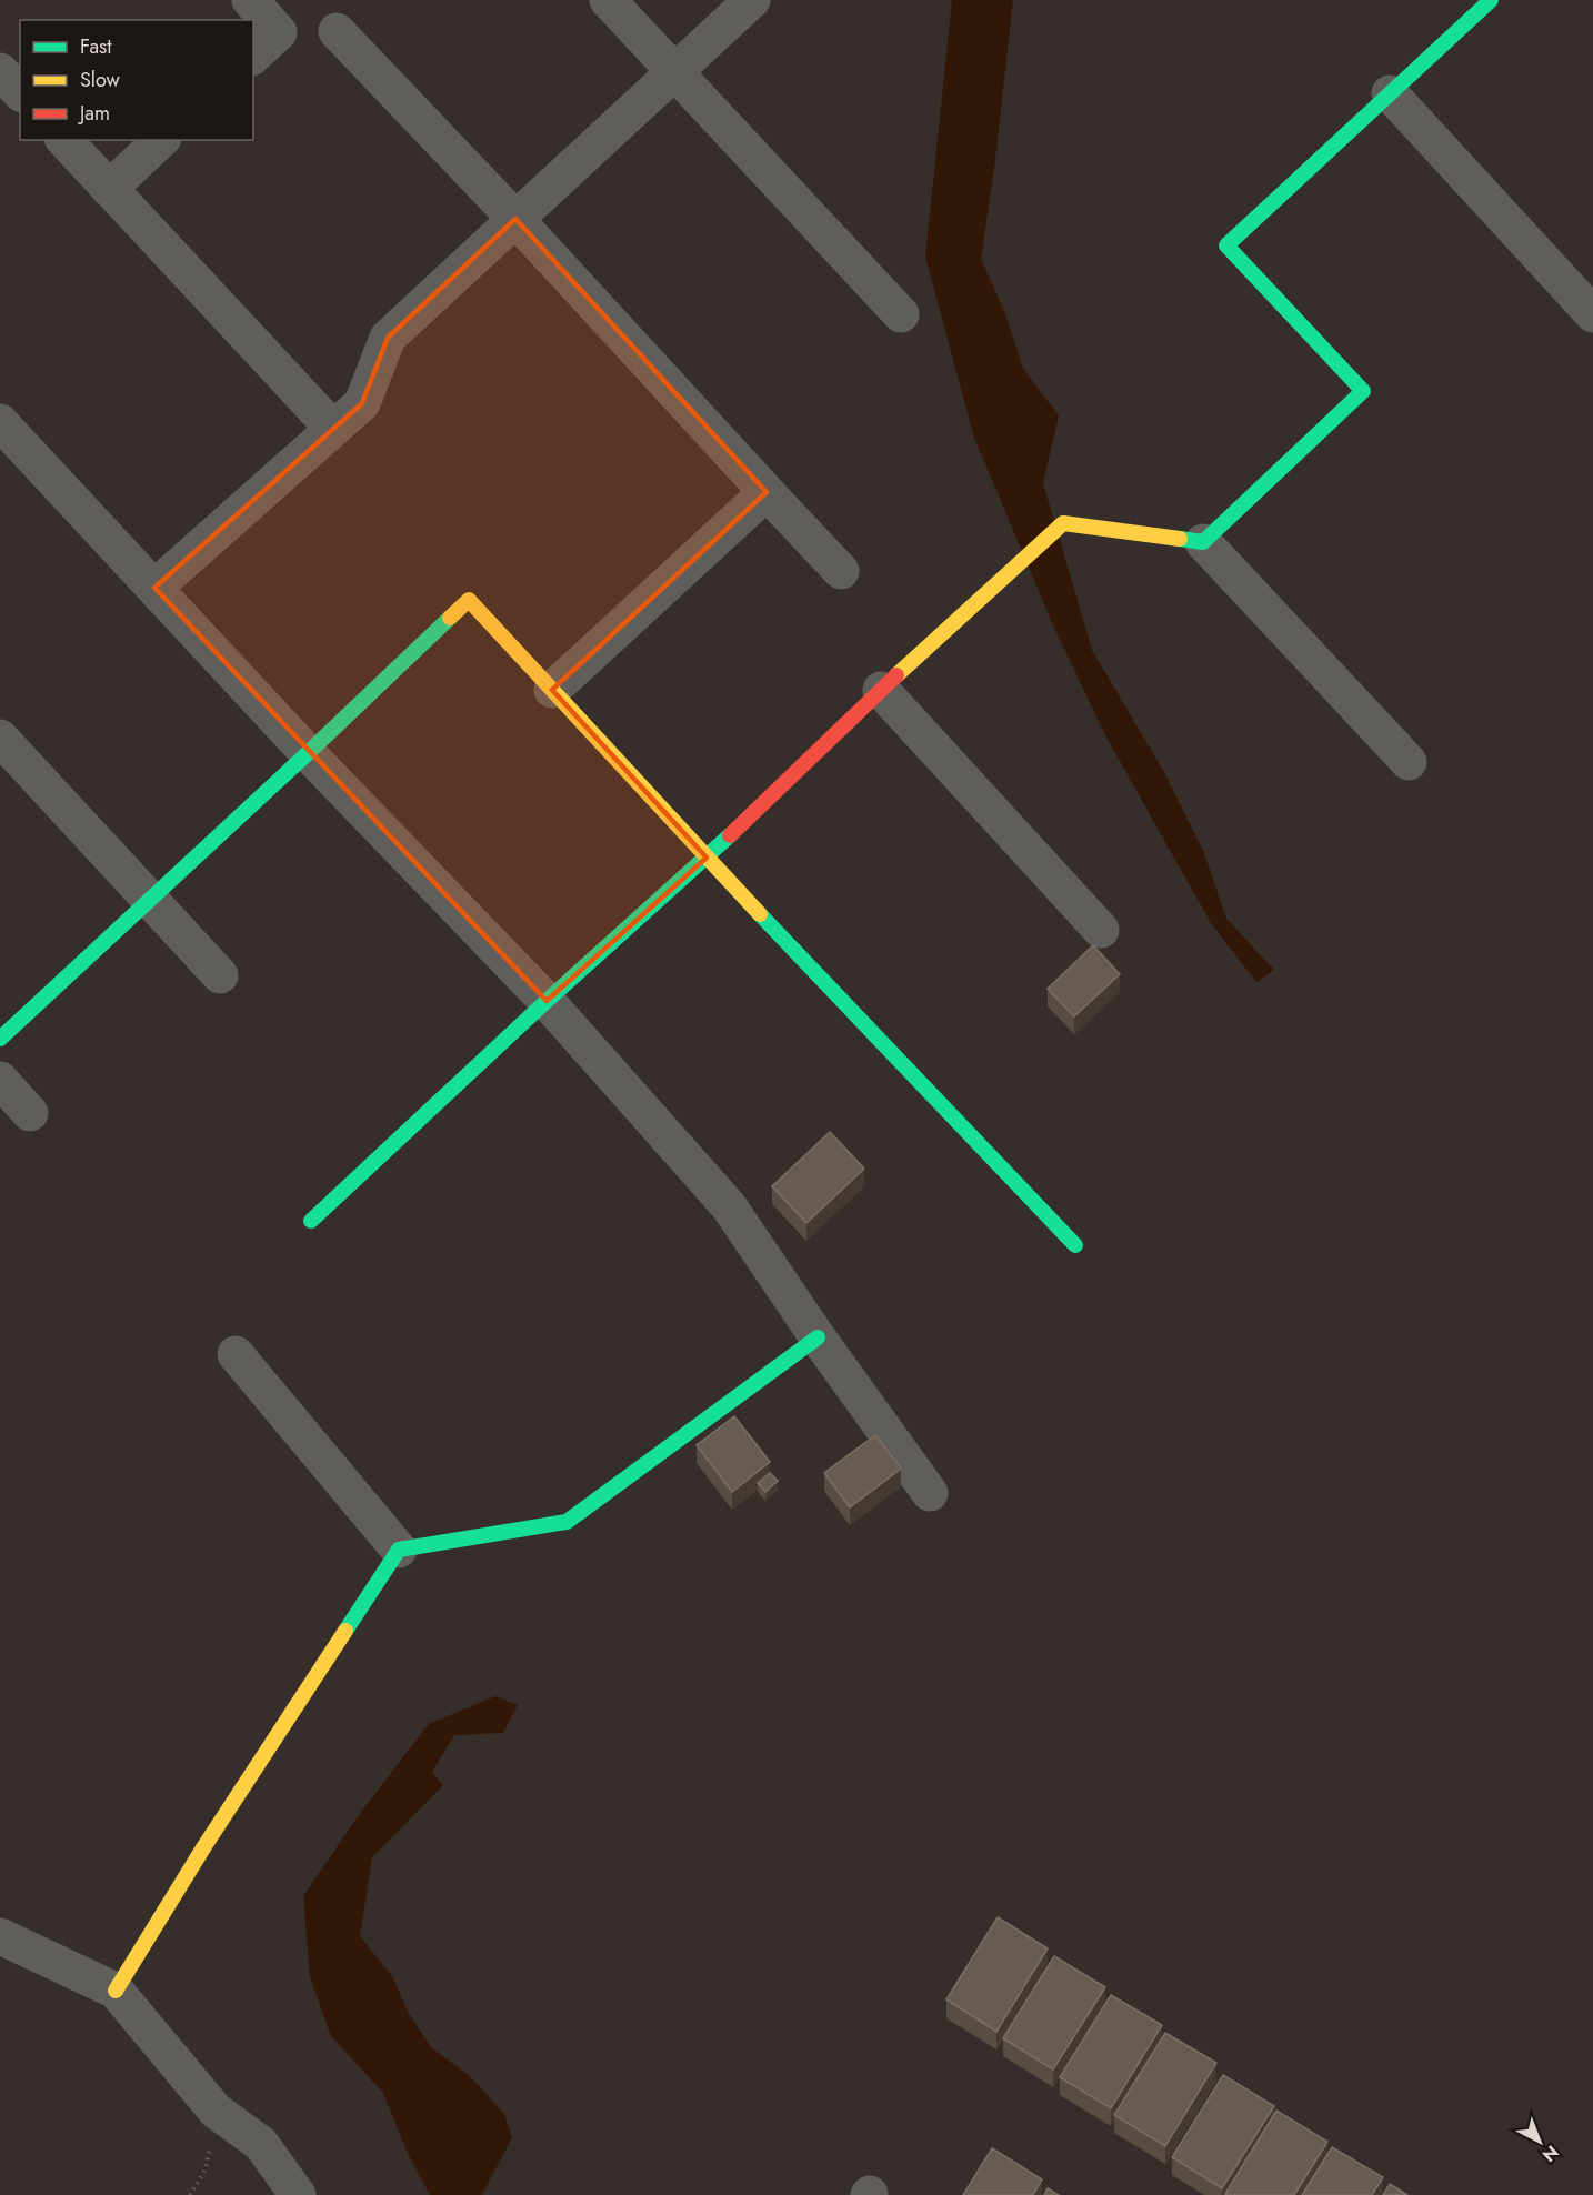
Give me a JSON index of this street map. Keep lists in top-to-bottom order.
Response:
{
  "legend": ["Fast", "Slow", "Jam"],
  "north": "bottom right"
}
